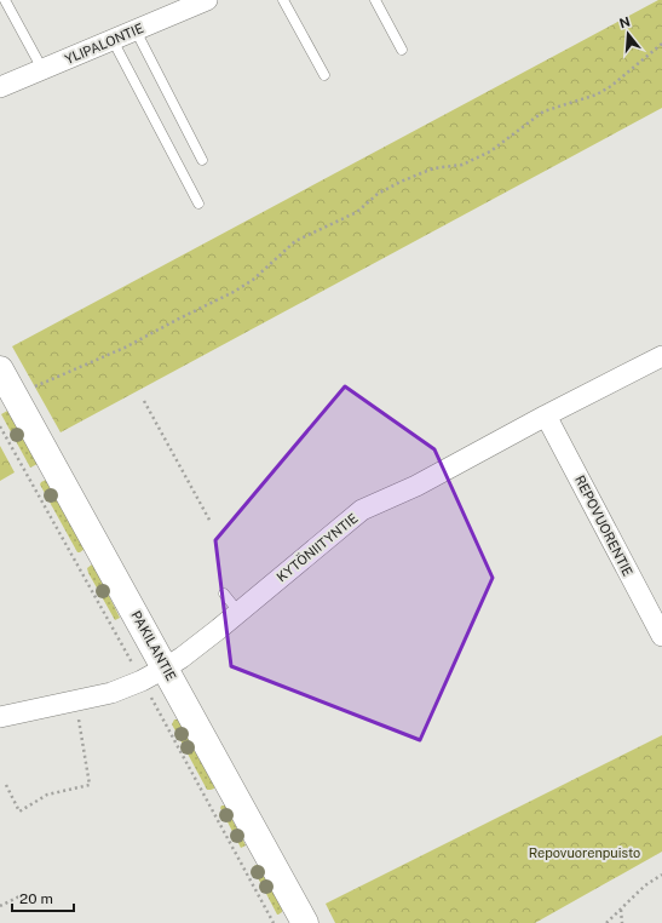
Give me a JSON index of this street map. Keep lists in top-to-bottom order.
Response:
{
  "streets": {
    "main road": ["PAKILANTIE"],
    "street": ["YLIPALONTIE", "REPOVUORENTIE", "KYTÖNIITYNTIE"]
  },
  "crossings": [
    ["REPOVUORENTIE", "KYTÖNIITYNTIE"],
    ["KYTÖNIITYNTIE", "PAKILANTIE"]
  ],
  "parks": ["Repovuorenpuisto"],
  "scale_bar": "20 m",
  "north": "top"
}
